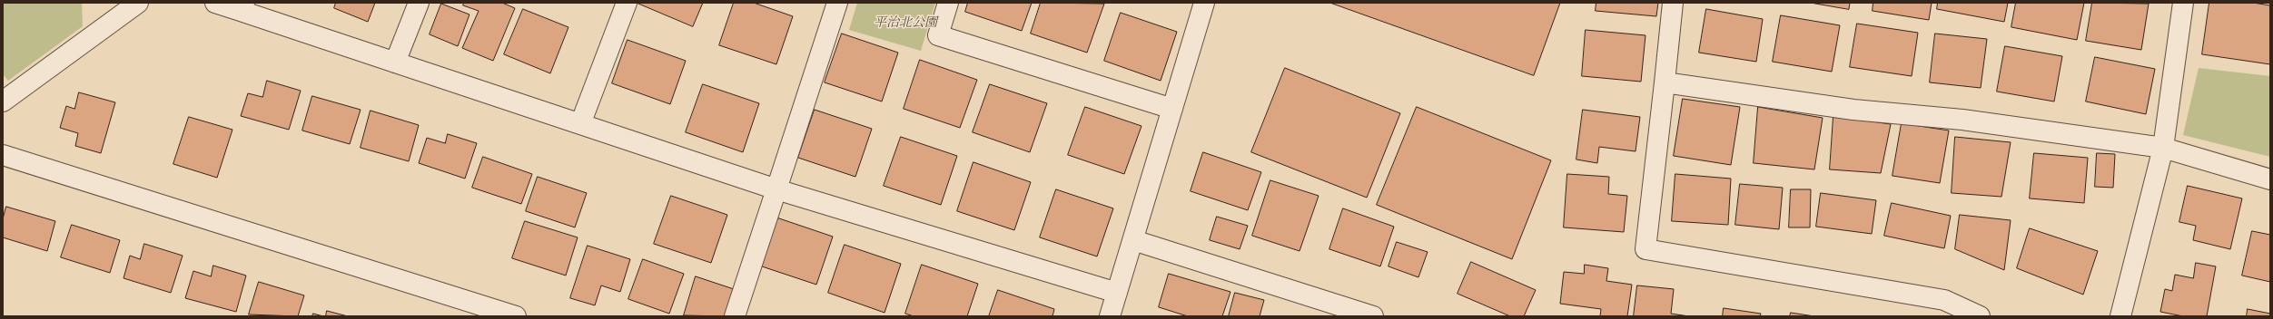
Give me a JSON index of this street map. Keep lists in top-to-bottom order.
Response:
{
  "parks": ["平治北公園"]
}
